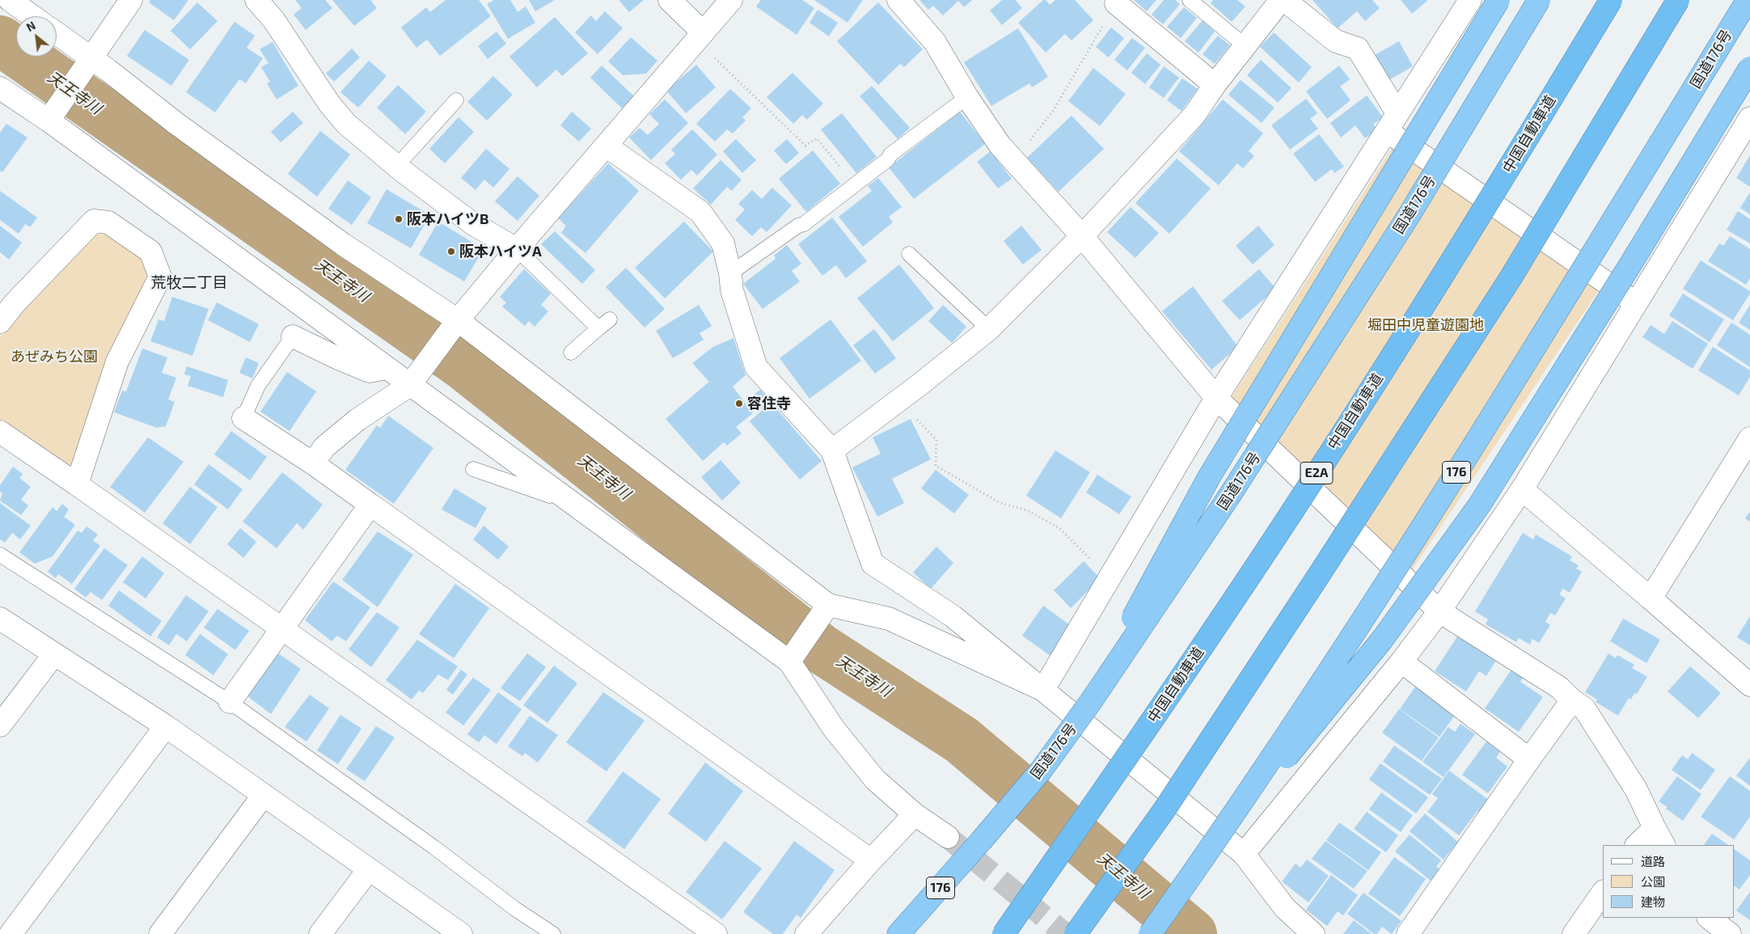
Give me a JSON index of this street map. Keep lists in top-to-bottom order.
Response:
{
  "streets": {
    "highway": [
      "国道176号",
      "中国自動車道",
      "176",
      "E2A"
    ]
  },
  "districts": ["荒牧二丁目"],
  "water": ["天王寺川"],
  "parks": ["堀田中児童遊園地", "あぜみち公園"],
  "places": ["阪本ハイツB", "阪本ハイツA", "容住寺"],
  "legend": ["道路", "公園", "建物"],
  "north": "top left"
}
